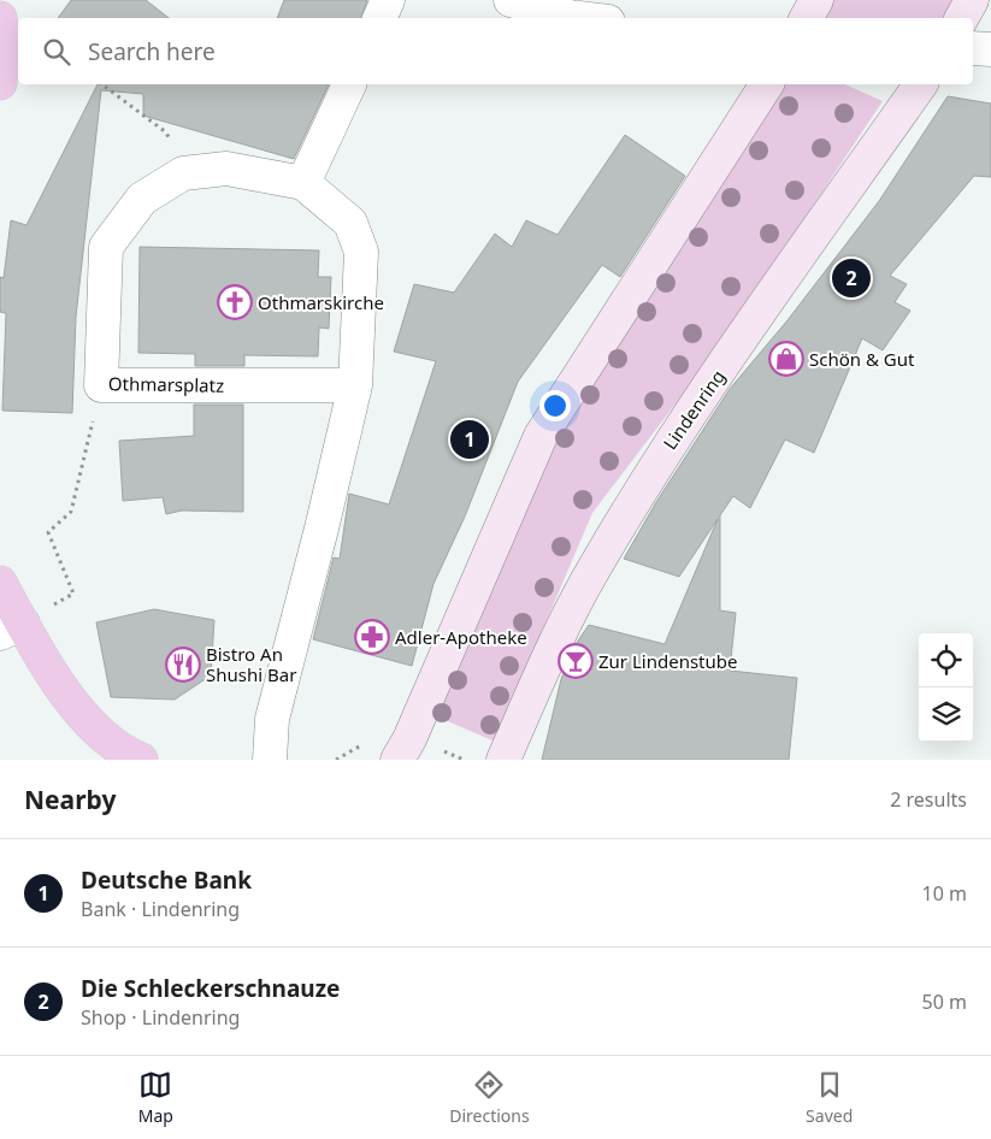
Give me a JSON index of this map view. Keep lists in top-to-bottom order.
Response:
{
  "streets": {
    "main road": ["Lindenring"],
    "street": ["Othmarsplatz"]
  },
  "places": {
    "church": ["Othmarskirche"],
    "shop": ["Schön & Gut"],
    "pharmacy": ["Adler-Apotheke"],
    "bar": ["Zur Lindenstube"],
    "restaurant": ["Bistro An Shushi Bar"]
  },
  "page": {
    "search": "Search here",
    "pins": ["2", "1"],
    "heading": ["Nearby", "2 results"],
    "list": [
      {
        "mark": "1",
        "name": "Deutsche Bank",
        "note": "Bank · Lindenring",
        "value": "10 m"
      },
      {
        "mark": "2",
        "name": "Die Schleckerschnauze",
        "note": "Shop · Lindenring",
        "value": "50 m"
      }
    ],
    "nav": ["Map", "Directions", "Saved"]
  }
}
